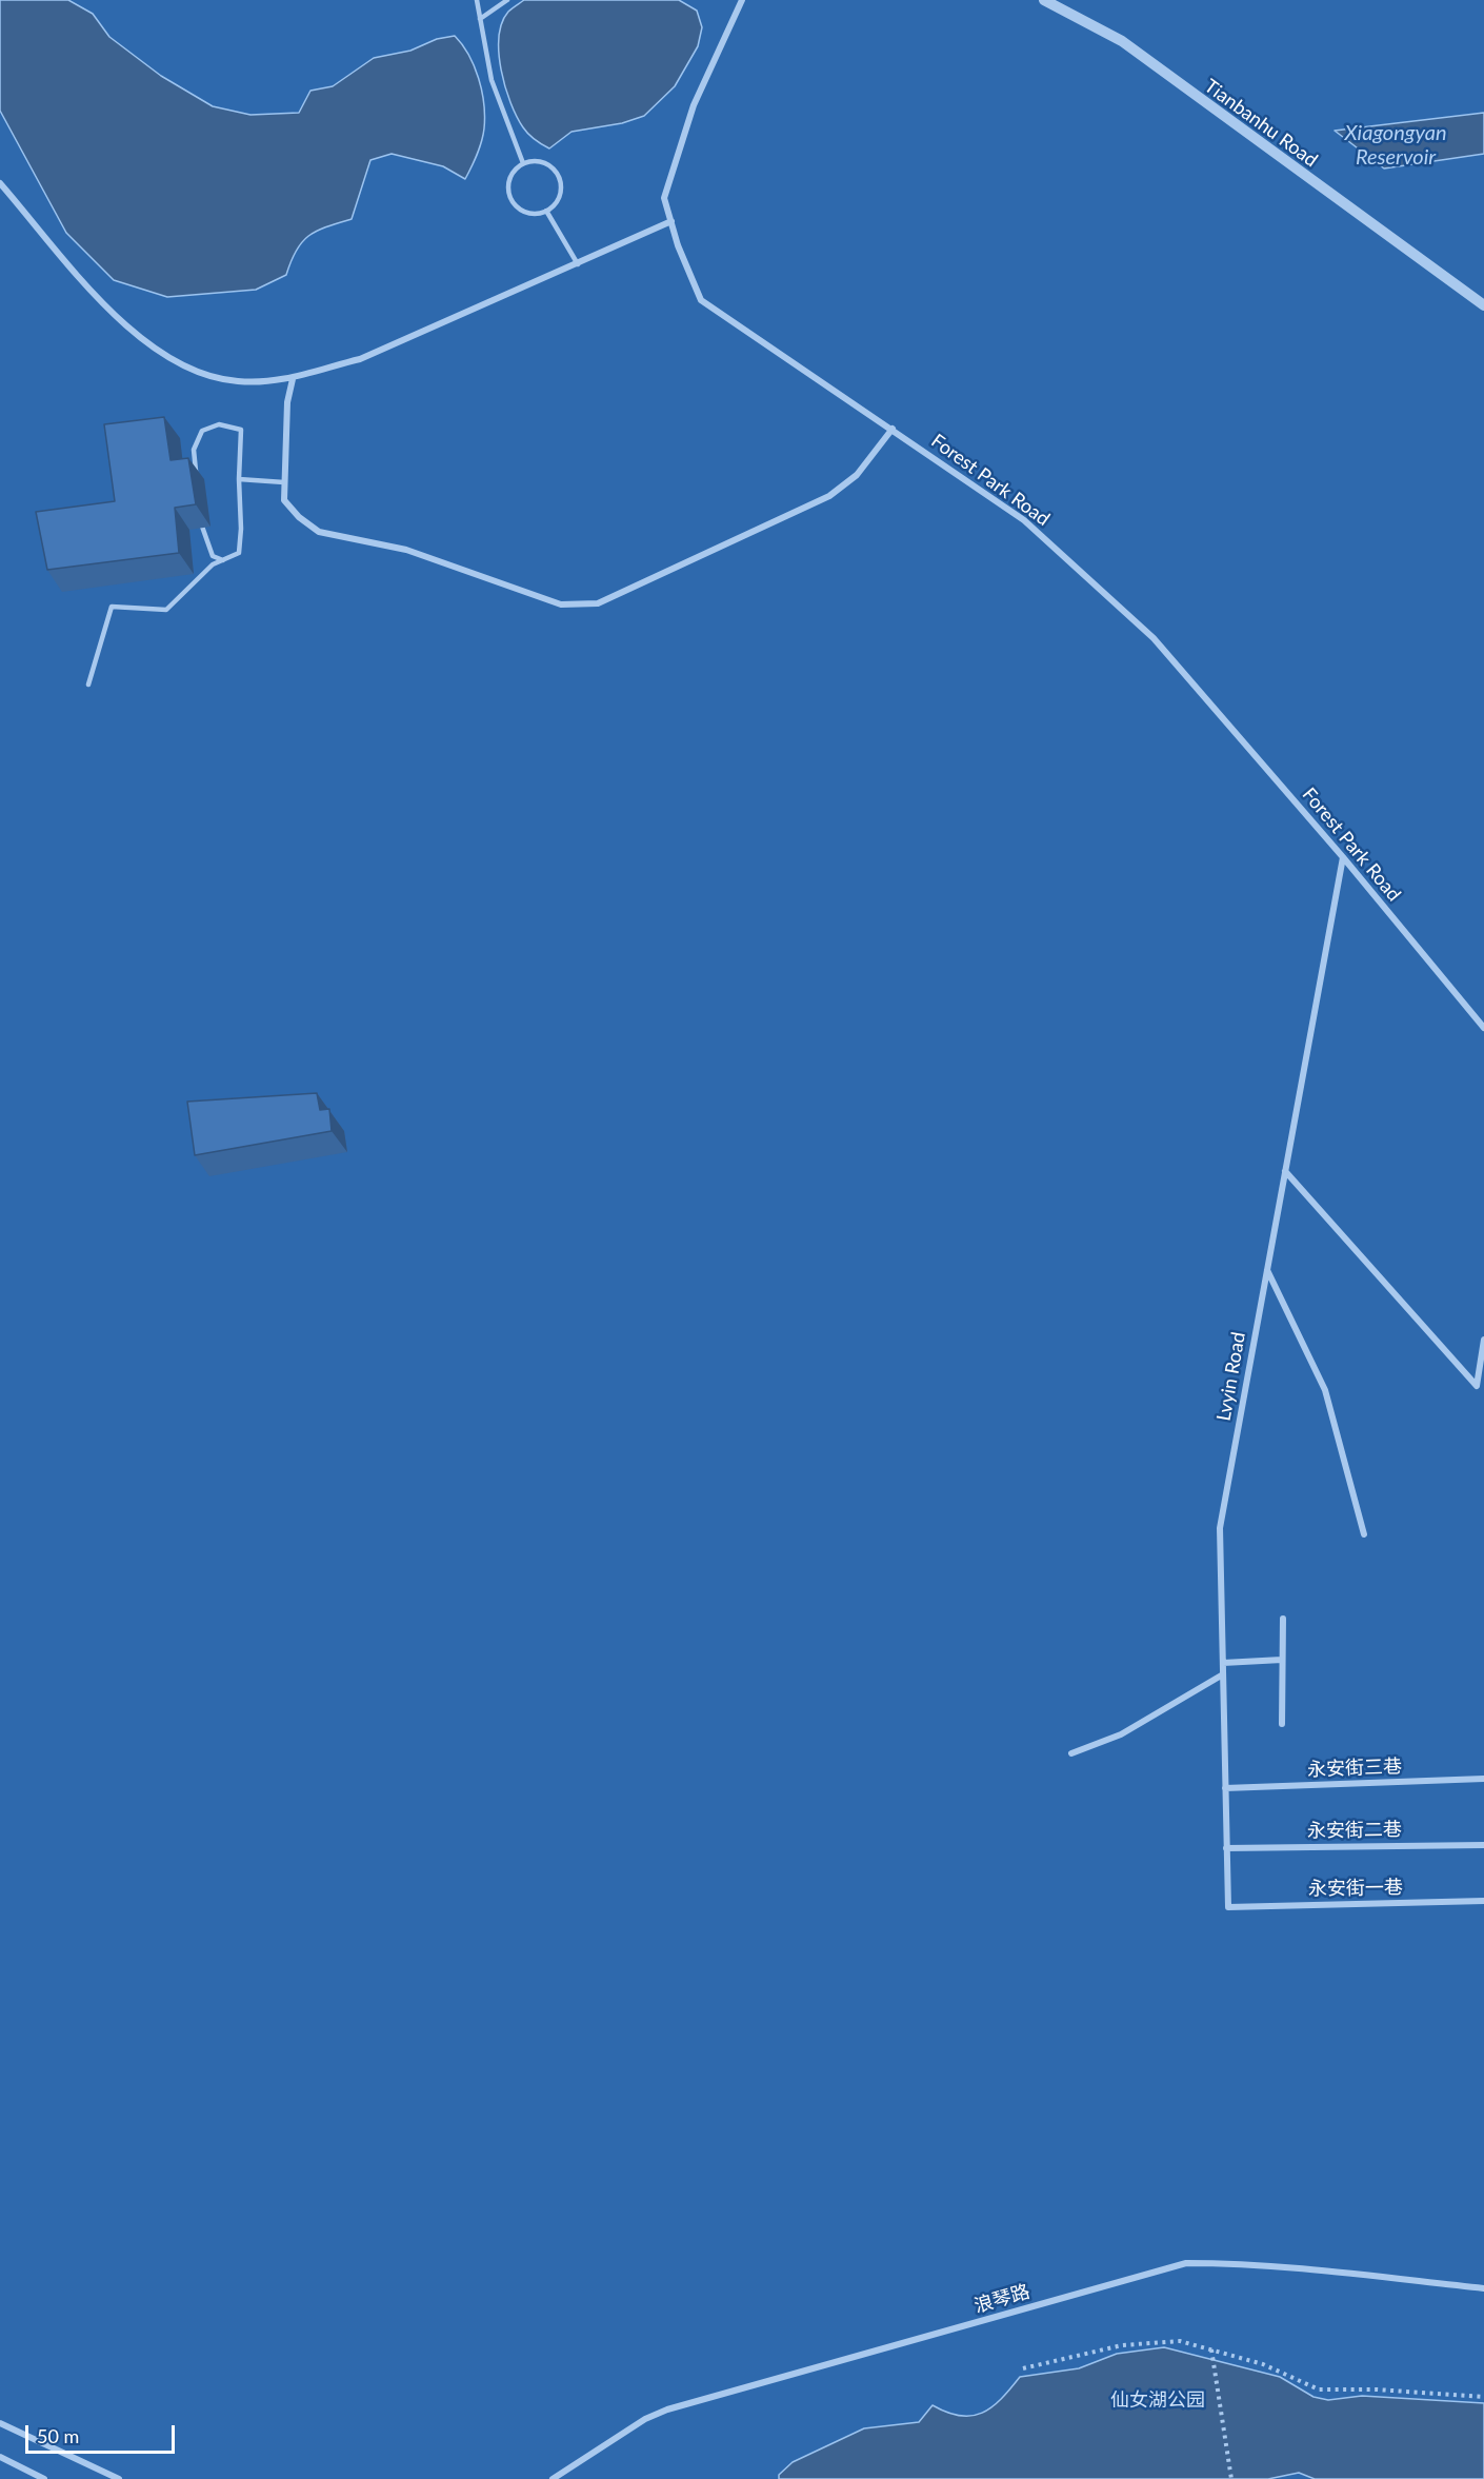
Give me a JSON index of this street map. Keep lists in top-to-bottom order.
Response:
{
  "streets": {
    "street": [
      "Tianbanhu Road",
      "Forest Park Road",
      "Lvyin Road",
      "永安街三巷",
      "永安街二巷",
      "永安街一巷",
      "浪琴路"
    ]
  },
  "crossings": [
    ["Forest Park Road", "Lvyin Road"],
    ["Lvyin Road", "永安街三巷"],
    ["Lvyin Road", "永安街二巷"],
    ["Lvyin Road", "永安街一巷"]
  ],
  "water": ["Xiagongyan Reservoir"],
  "parks": ["仙女湖公园"],
  "scale_bar": "50 m"
}
